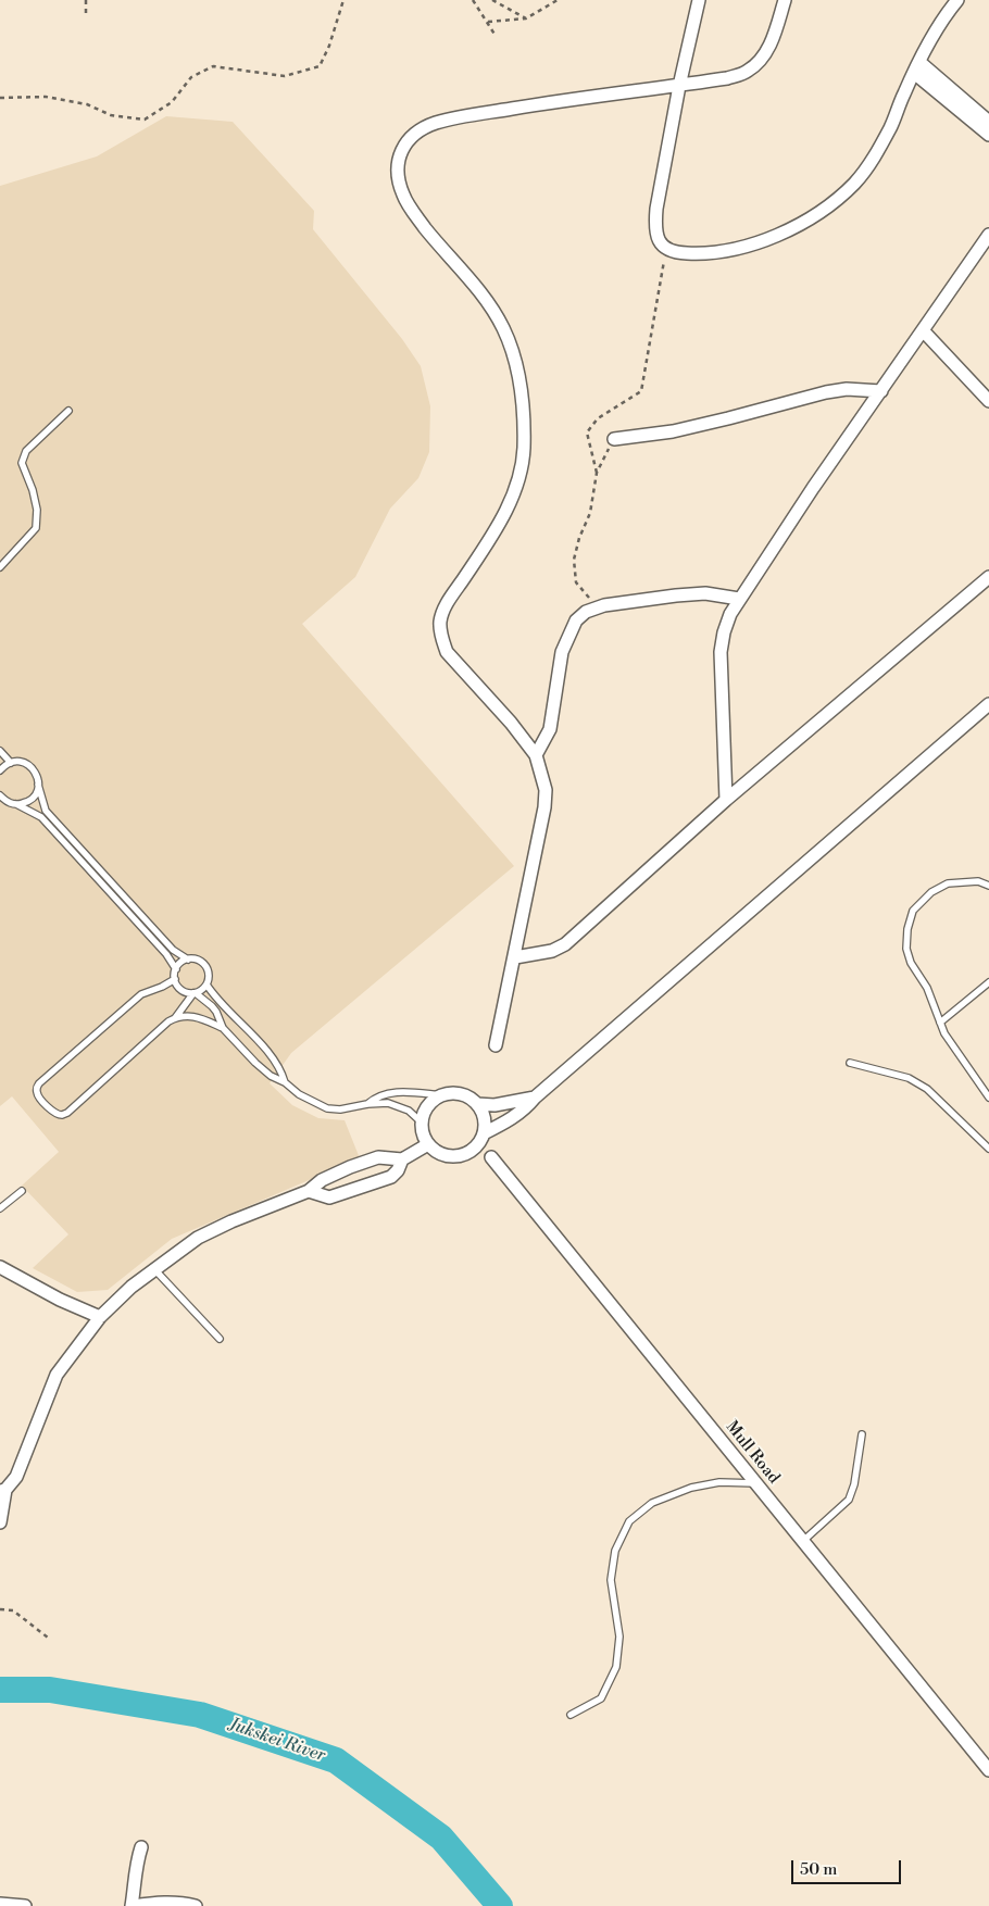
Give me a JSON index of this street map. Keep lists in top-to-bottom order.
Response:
{
  "streets": {
    "street": ["Mull Road"]
  },
  "water": ["Jukskei River"],
  "scale_bar": "50 m"
}
